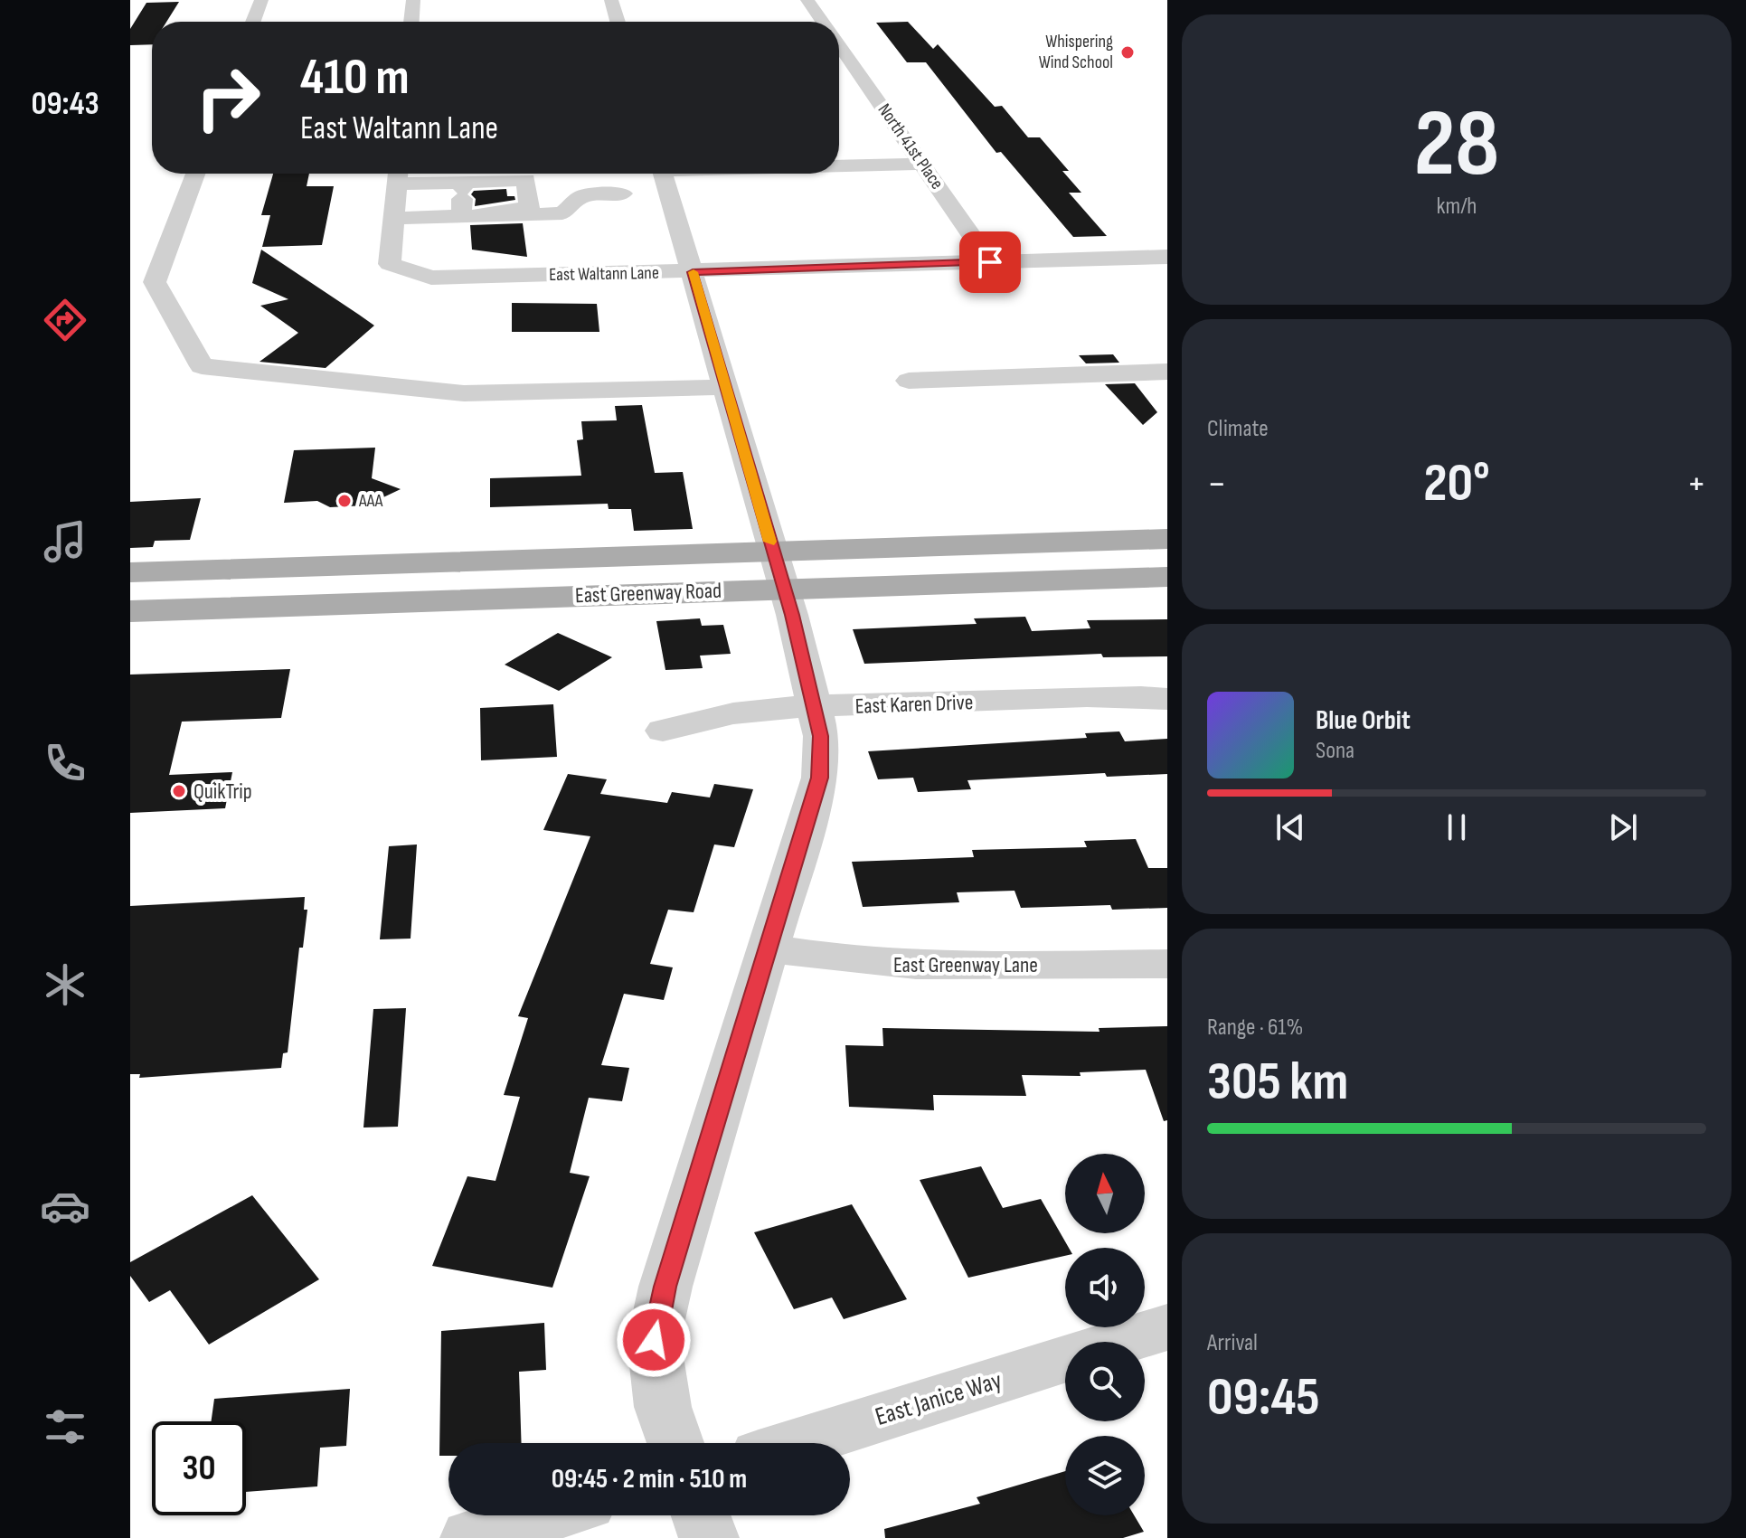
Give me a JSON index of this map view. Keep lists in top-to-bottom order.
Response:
{
  "streets": {
    "main road": ["East Greenway Road"],
    "street": [
      "North 41st Place",
      "East Waltann Lane",
      "East Karen Drive",
      "East Greenway Lane",
      "East Janice Way"
    ]
  },
  "crossings": [
    ["North 41st Place", "East Waltann Lane"]
  ],
  "places": ["Whispering Wind School", "AAA", "QuikTrip"],
  "north": "top",
  "page": {
    "tabs": "09:43",
    "tile": [
      ["28", "km/h"],
      "Climate",
      ["Range · 61%", "305 km"],
      ["Arrival", "09:45"]
    ],
    "turn": ["410 m", "East Waltann Lane"],
    "heat": ["−", "20°", "+"],
    "song": ["Blue Orbit", "Sona"],
    "limit": "30",
    "trip": "09:45 · 2 min · 510 m"
  }
}
